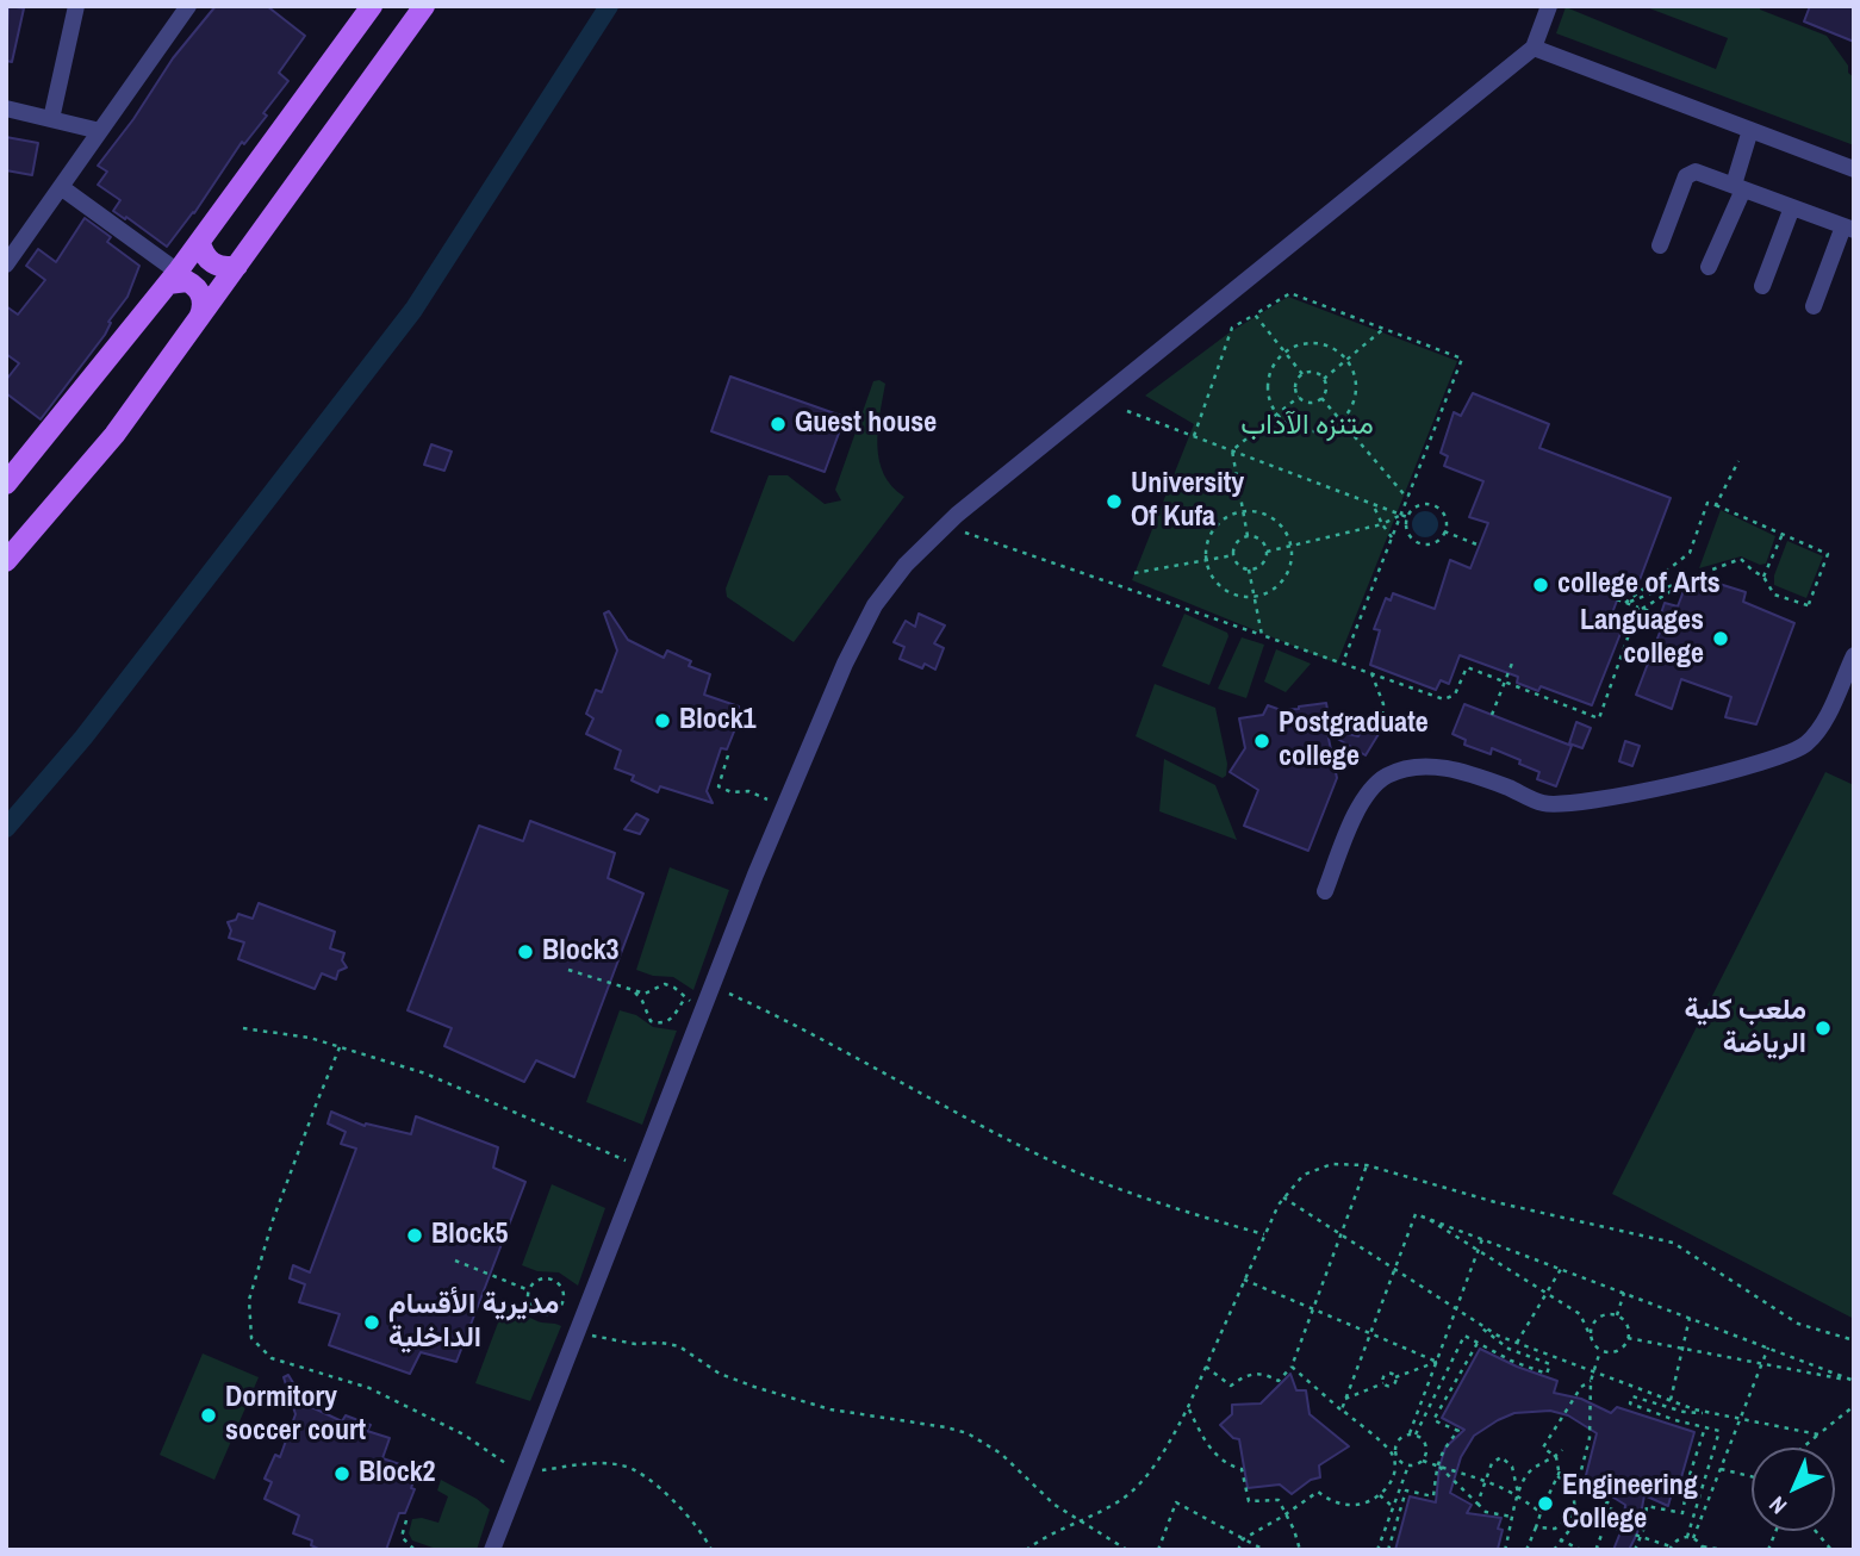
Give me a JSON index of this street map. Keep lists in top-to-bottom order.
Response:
{
  "parks": ["متنزه الآداب"],
  "places": [
    "Guest house",
    "University Of Kufa",
    "college of Arts",
    "Languages college",
    "Block1",
    "Postgraduate college",
    "Block3",
    "ملعب كلية الرياضة",
    "Block5",
    "مديرية الأقسام الداخلية",
    "Dormitory soccer court",
    "Block2",
    "Engineering College"
  ],
  "north": "bottom left"
}
